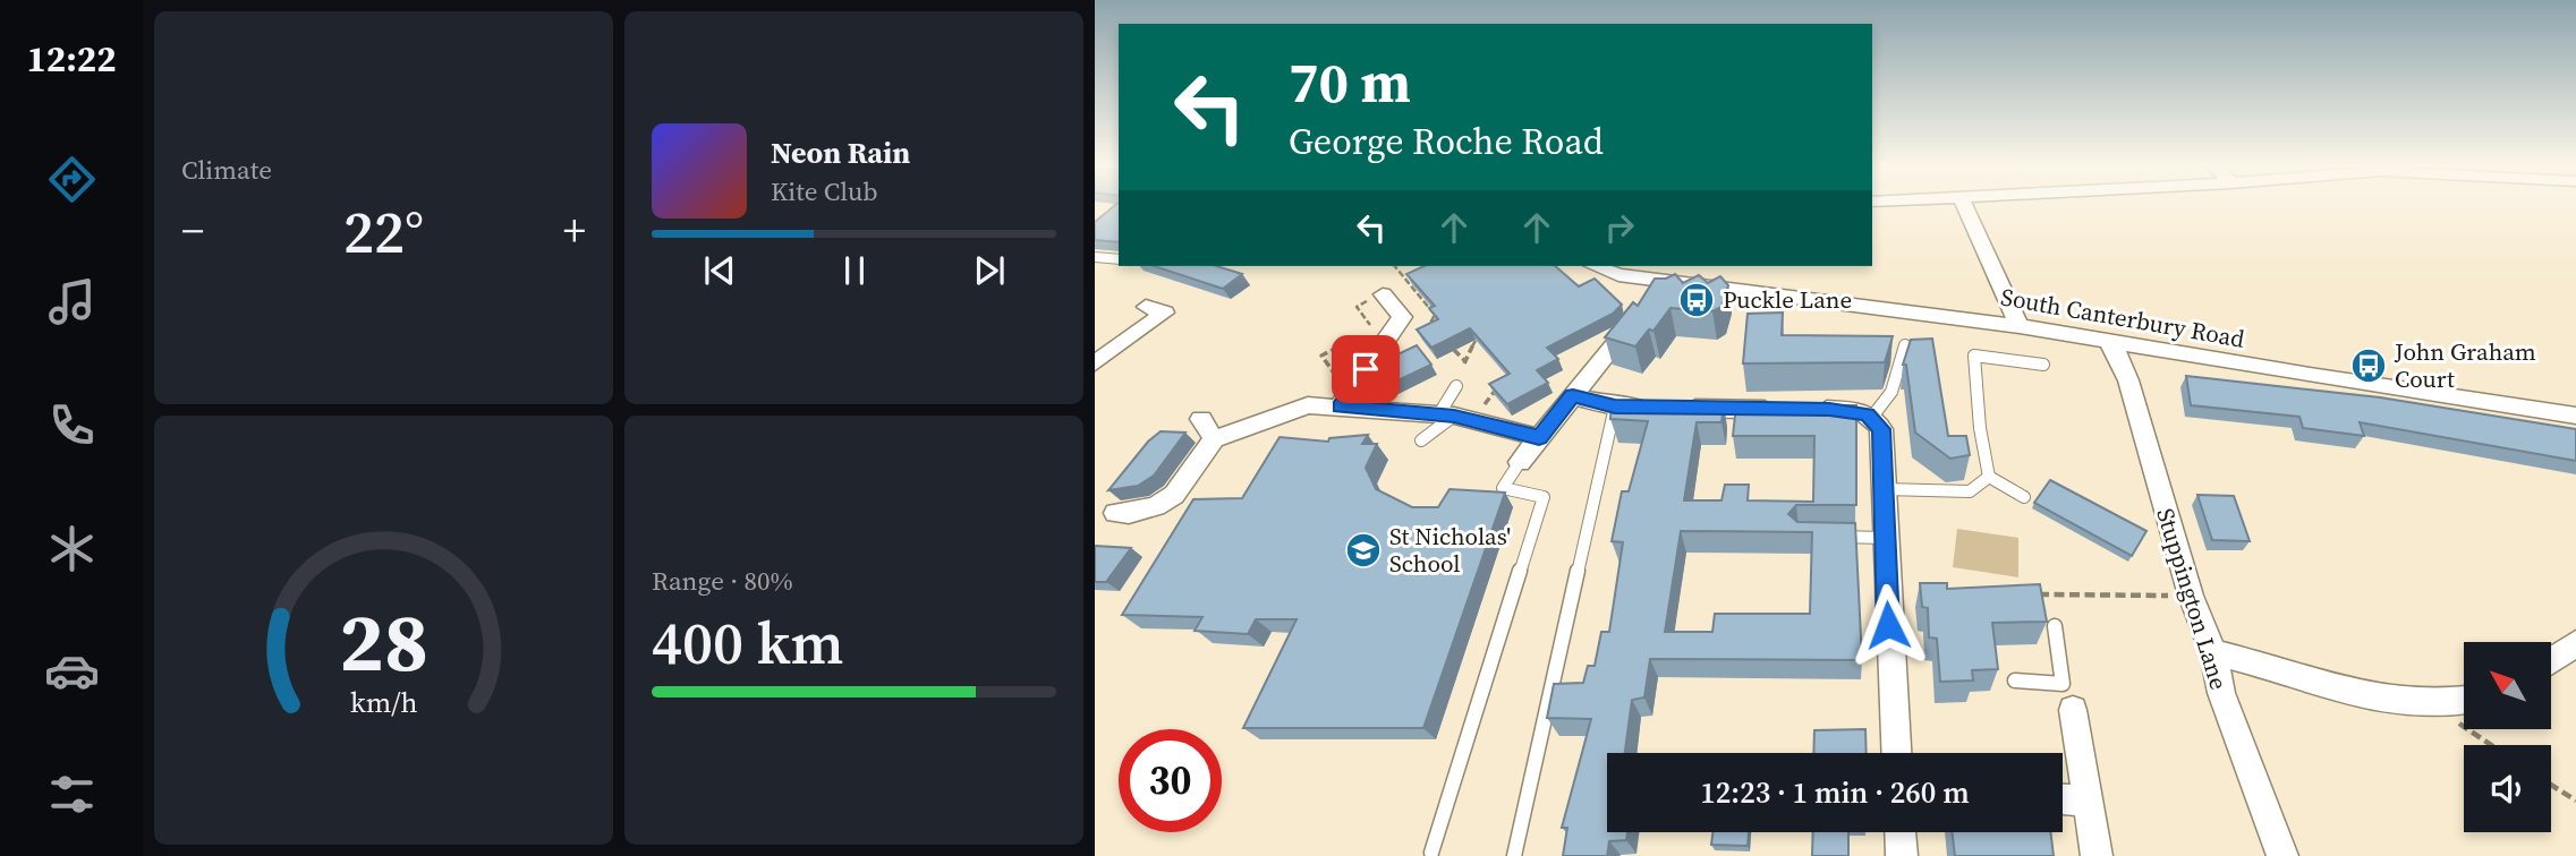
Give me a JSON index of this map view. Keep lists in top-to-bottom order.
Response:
{
  "streets": {
    "street": ["South Canterbury Road", "Stuppington Lane"]
  },
  "crossings": [
    ["South Canterbury Road", "Stuppington Lane"]
  ],
  "places": {
    "bus stop": ["Puckle Lane", "John Graham Court"],
    "school or university": ["St Nicholas' School"]
  },
  "north": "top left",
  "page": {
    "tabs": "12:22",
    "tile": [
      "Climate",
      ["Range · 80%", "400 km"]
    ],
    "turn": ["70 m", "George Roche Road"],
    "song": ["Neon Rain", "Kite Club"],
    "heat": ["−", "22°", "+"],
    "limit": "30",
    "trip": "12:23 · 1 min · 260 m",
    "gauge": ["28", "km/h"]
  }
}
